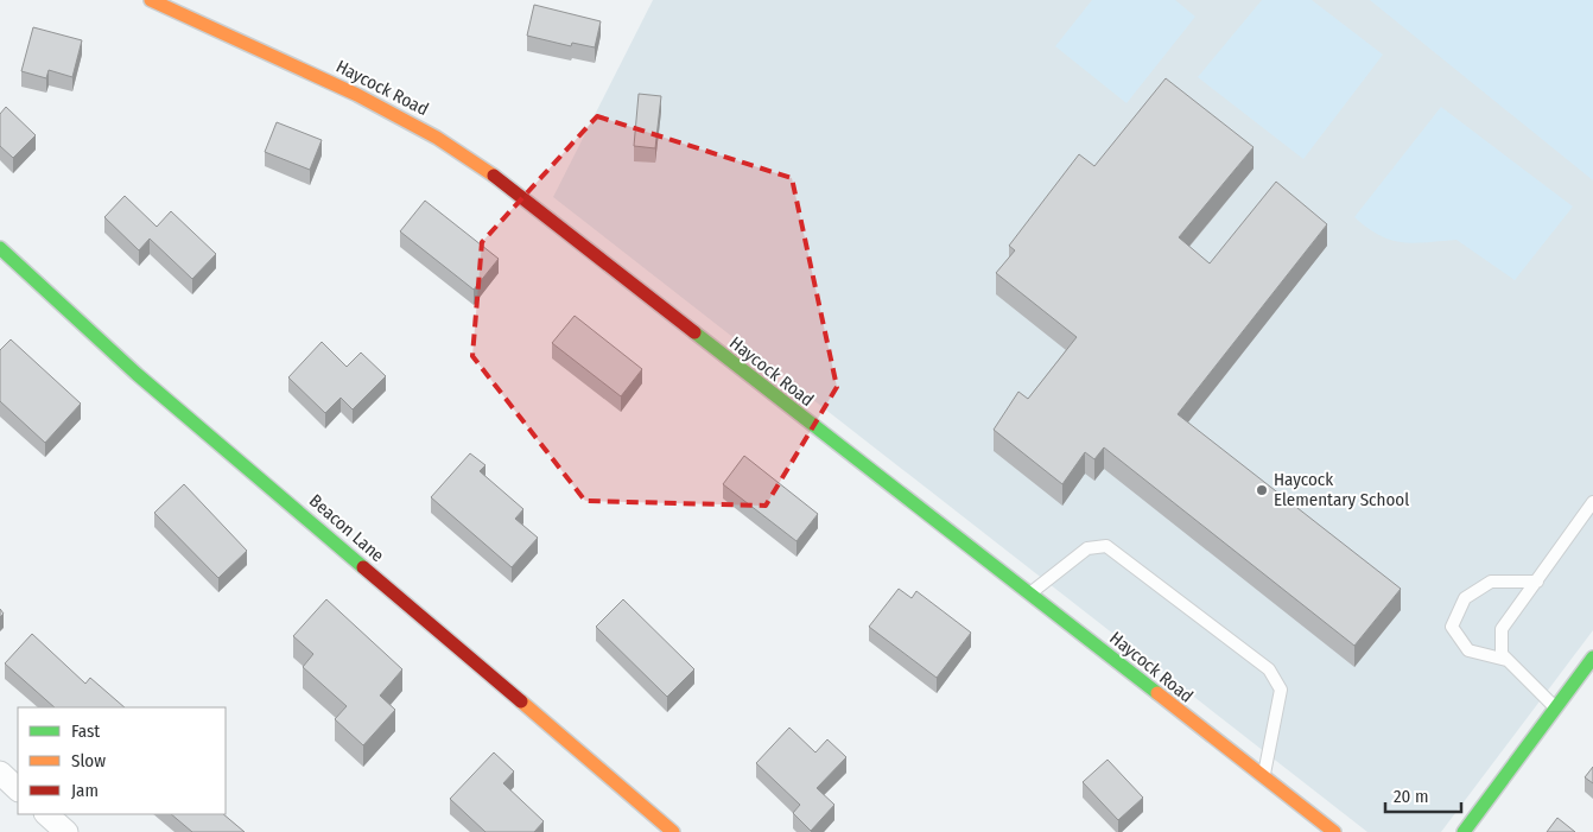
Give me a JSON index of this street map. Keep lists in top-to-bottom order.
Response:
{
  "streets": {
    "main road": ["Haycock Road", "Beacon Lane"]
  },
  "places": ["Haycock Elementary School"],
  "legend": ["Fast", "Slow", "Jam"],
  "scale_bar": "20 m"
}
